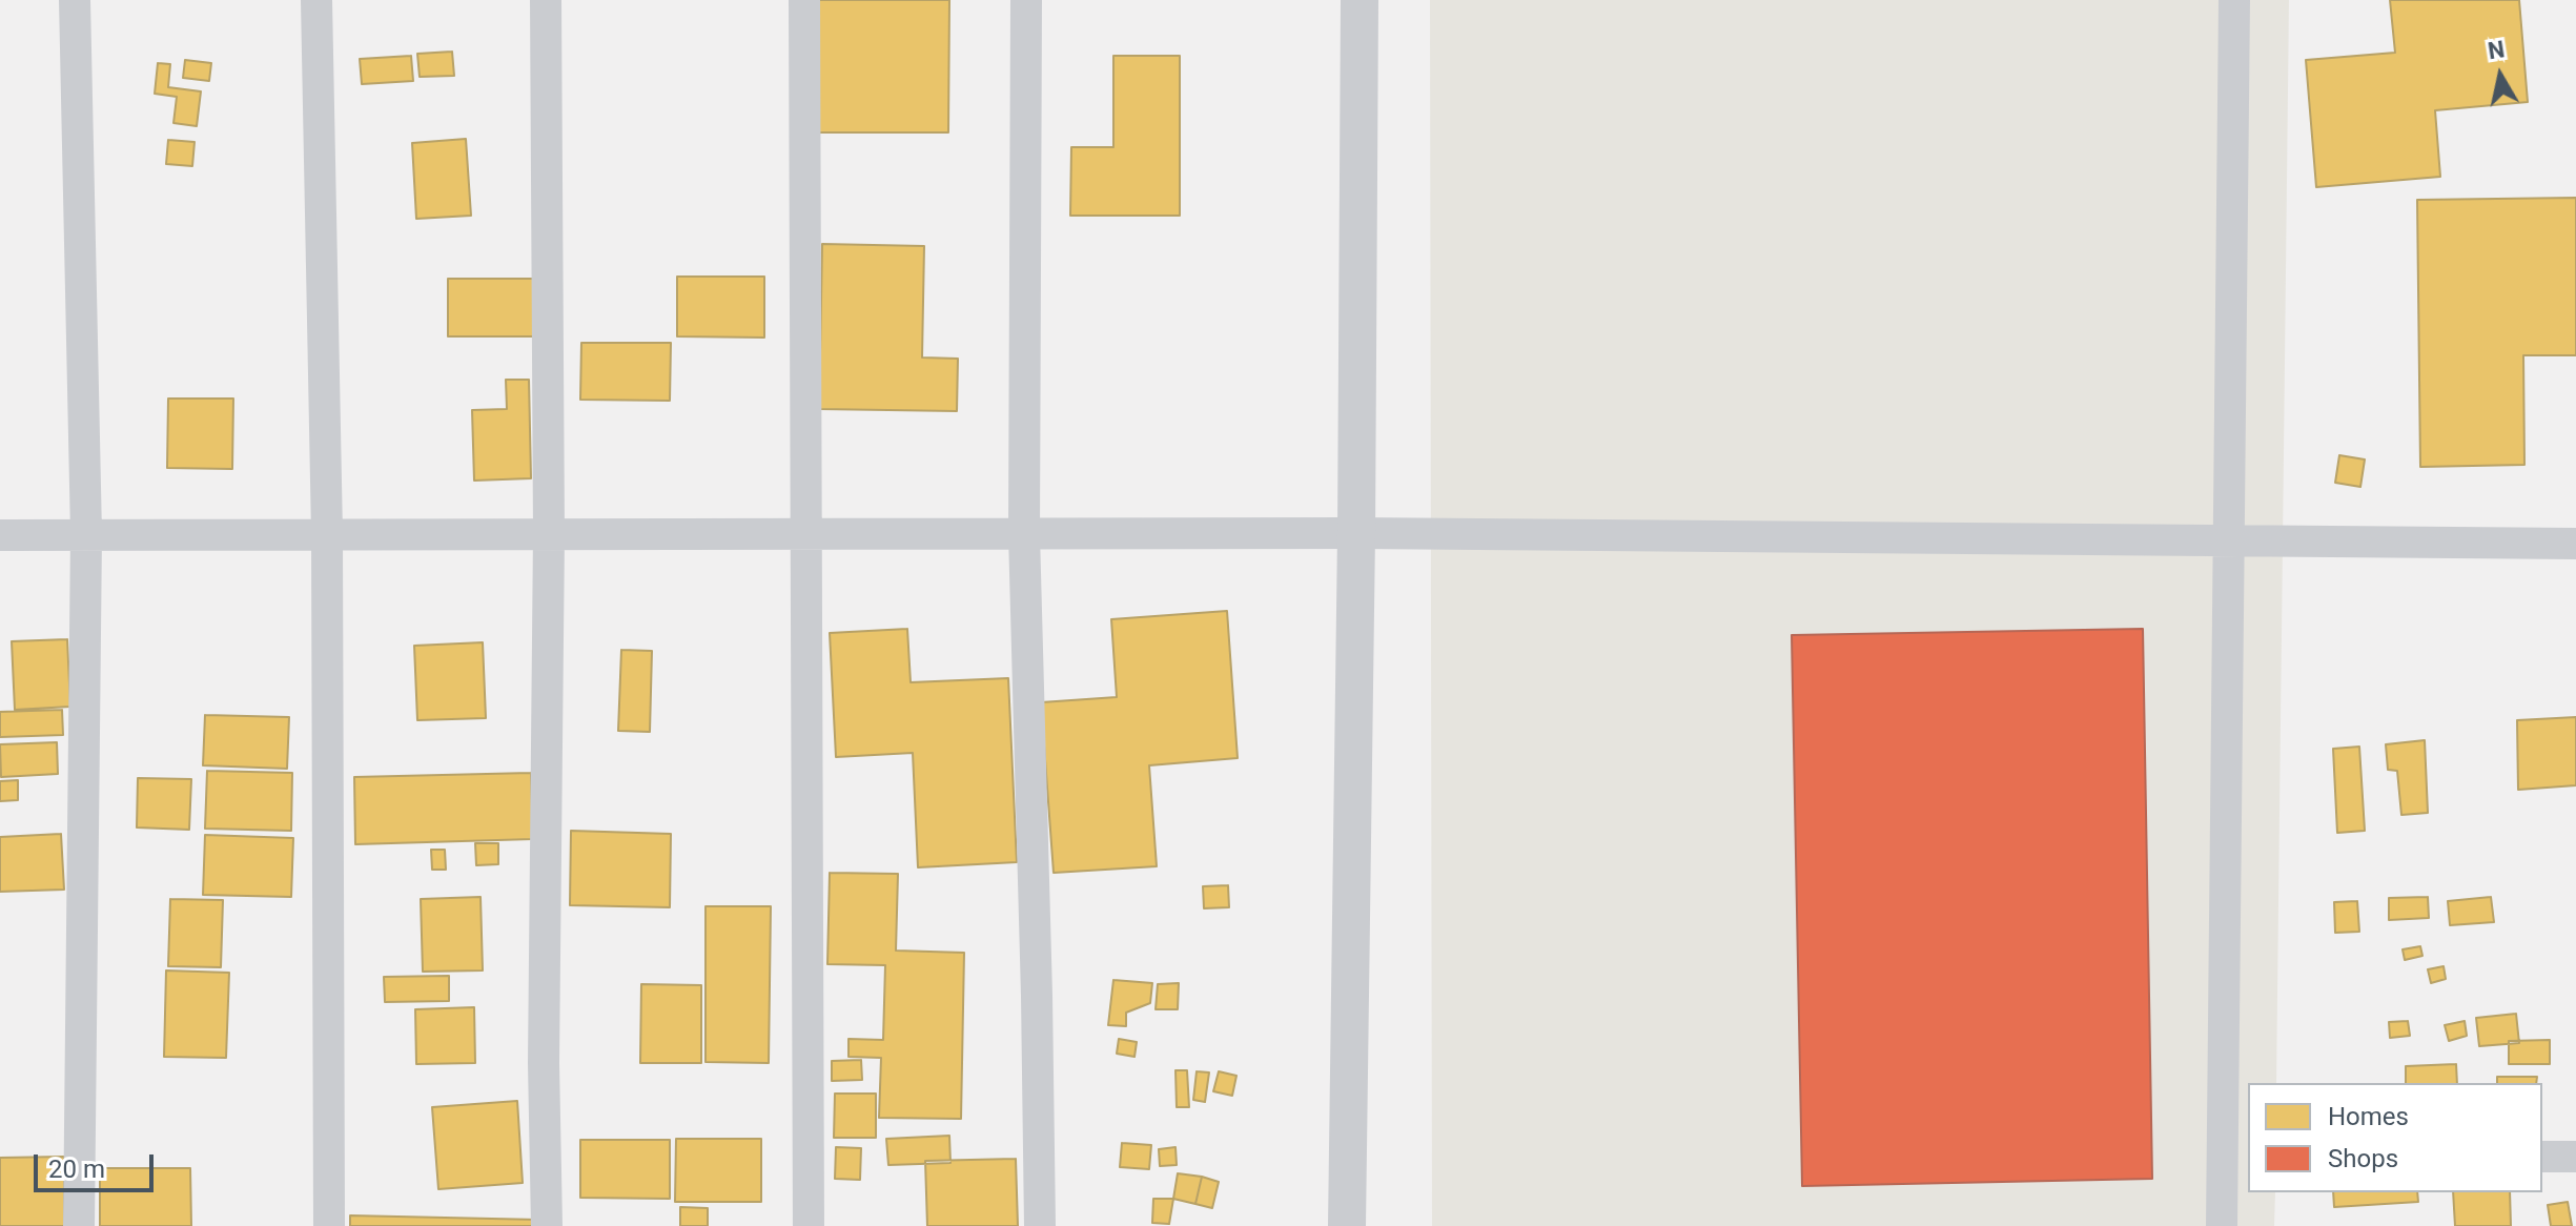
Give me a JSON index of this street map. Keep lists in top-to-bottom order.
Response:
{
  "legend": ["Homes", "Shops"],
  "scale_bar": "20 m",
  "north": "top"
}
